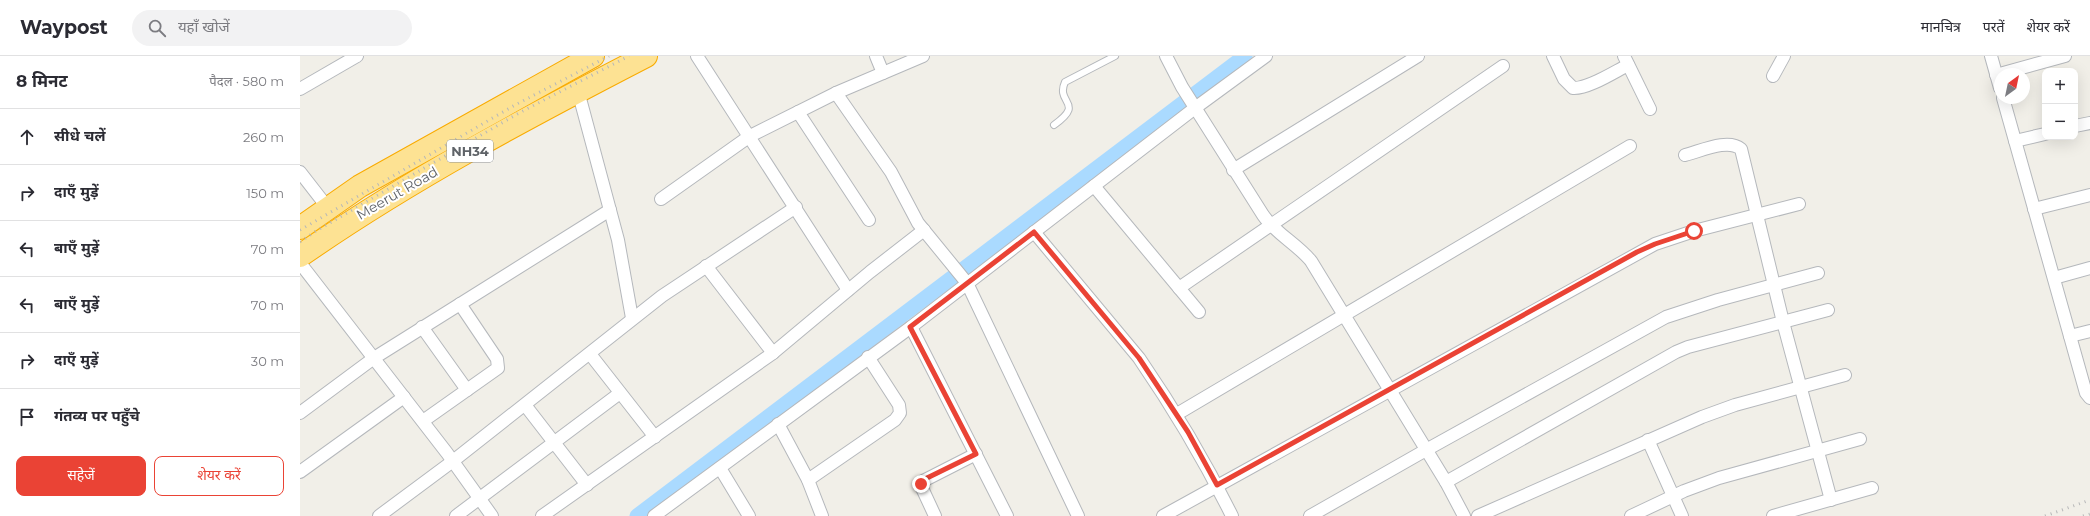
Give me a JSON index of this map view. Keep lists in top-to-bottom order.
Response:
{
  "streets": {
    "highway": ["NH34", "Meerut Road"]
  },
  "north": "top right",
  "page": {
    "header": "Waypost",
    "search": "यहाँ खोजें",
    "nav": ["मानचित्र", "परतें", "शेयर करें"],
    "heading": ["8 मिनट", "पैदल · 580 m"],
    "map_buttons": ["+", "−"],
    "list": [
      ["सीधे चलें", "260 m"],
      ["दाएँ मुड़ें", "150 m"],
      ["बाएँ मुड़ें", "70 m"],
      ["बाएँ मुड़ें", "70 m"],
      ["दाएँ मुड़ें", "30 m"],
      "गंतव्य पर पहुँचे"
    ],
    "buttons": ["सहेजें", "शेयर करें"]
  }
}
